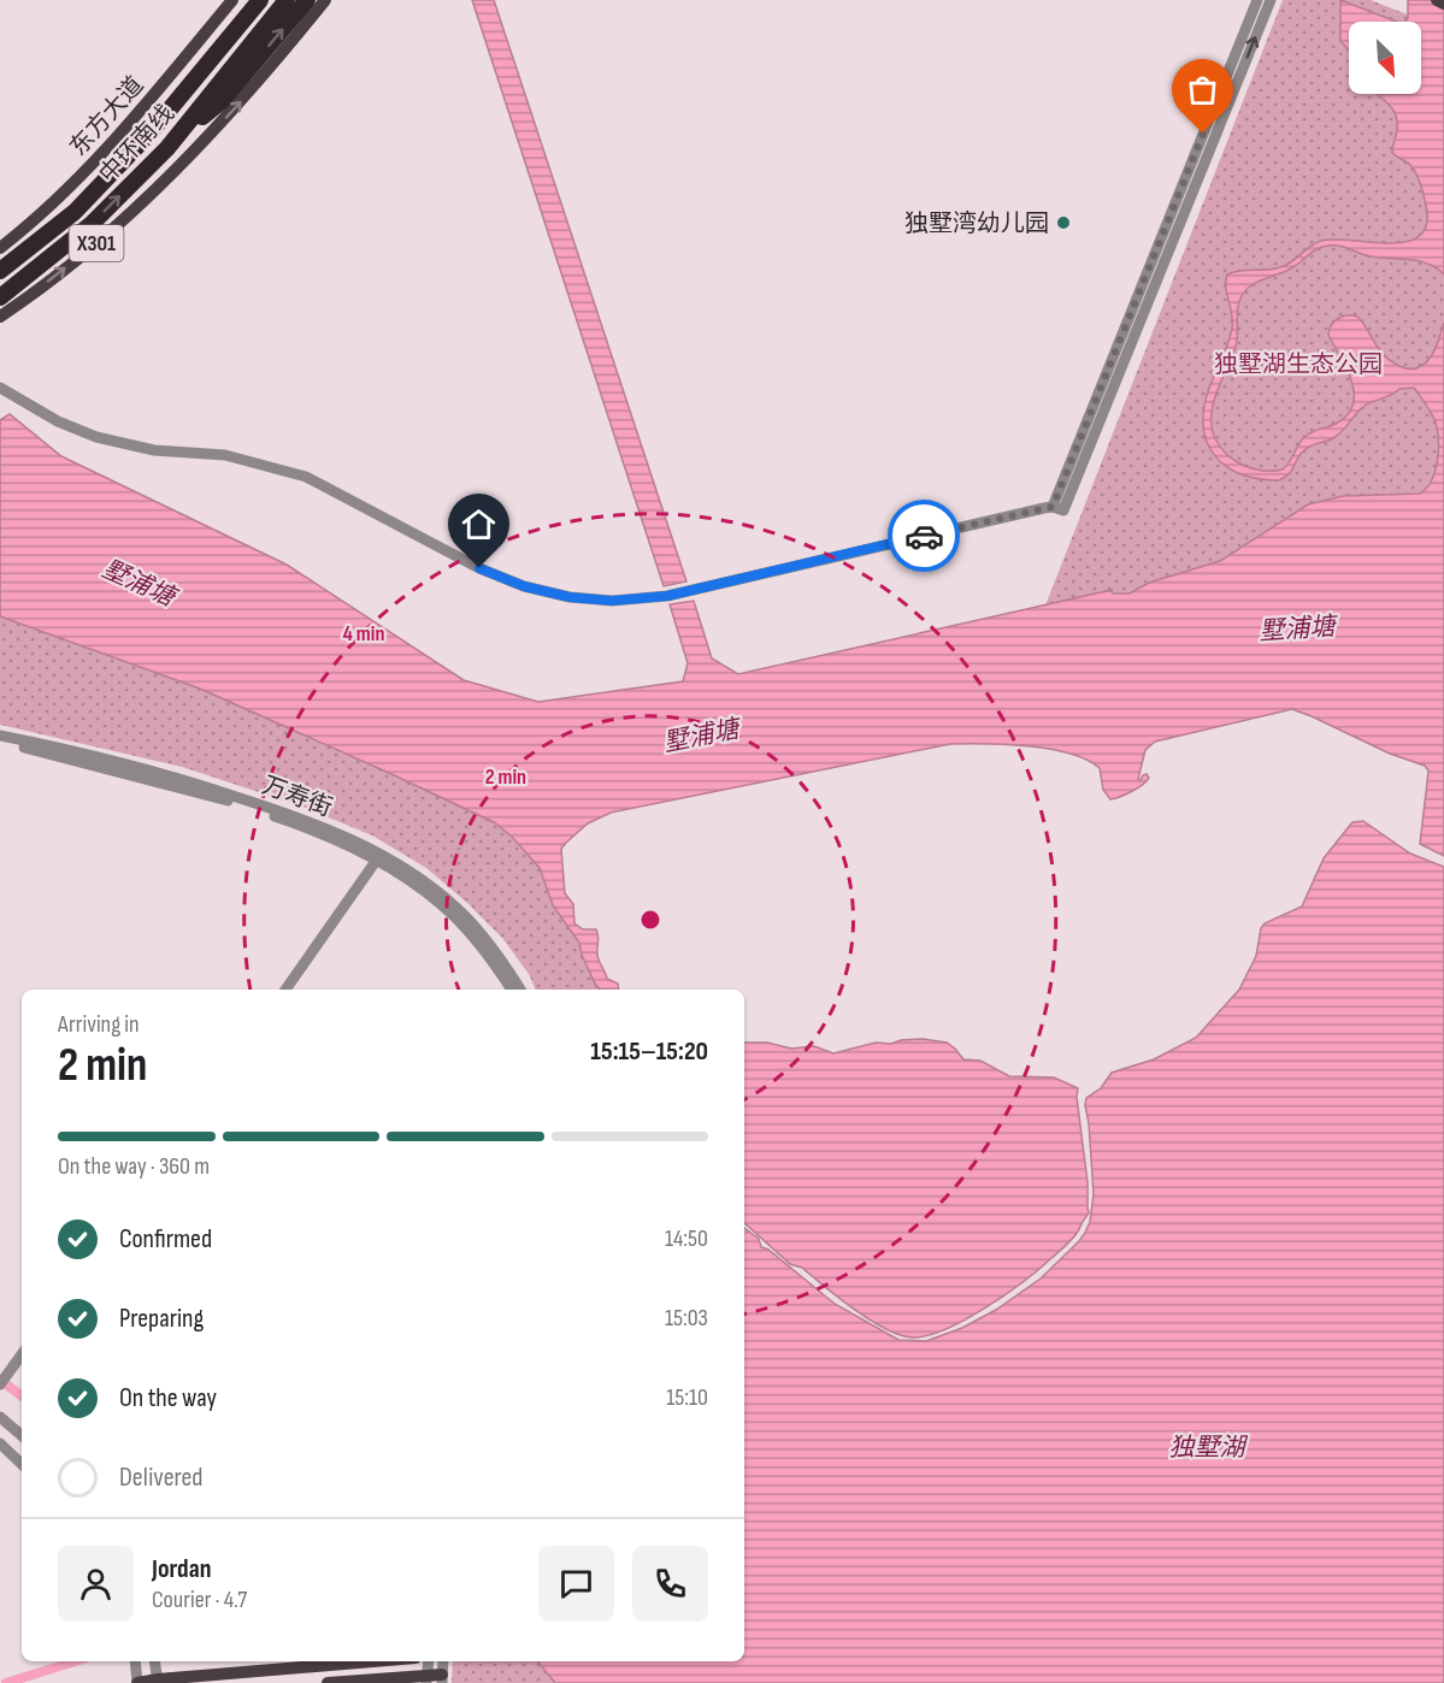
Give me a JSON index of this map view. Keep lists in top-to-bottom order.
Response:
{
  "streets": {
    "highway": ["中环南线"],
    "main road": ["东方大道", "X301"],
    "street": ["万寿街"]
  },
  "water": ["墅浦塘", "独墅湖"],
  "parks": ["独墅湖生态公园"],
  "places": ["独墅湾幼儿园"],
  "north": "bottom right",
  "page": {
    "heading": ["2 min", "Arriving in", "15:15–15:20"],
    "panel": ["Jordan", "Courier · 4.7"],
    "bar": "On the way · 360 m",
    "list": [
      ["Confirmed", "14:50"],
      ["Preparing", "15:03"],
      ["On the way", "15:10"],
      "Delivered"
    ]
  },
  "rings": ["4 min", "2 min"]
}
